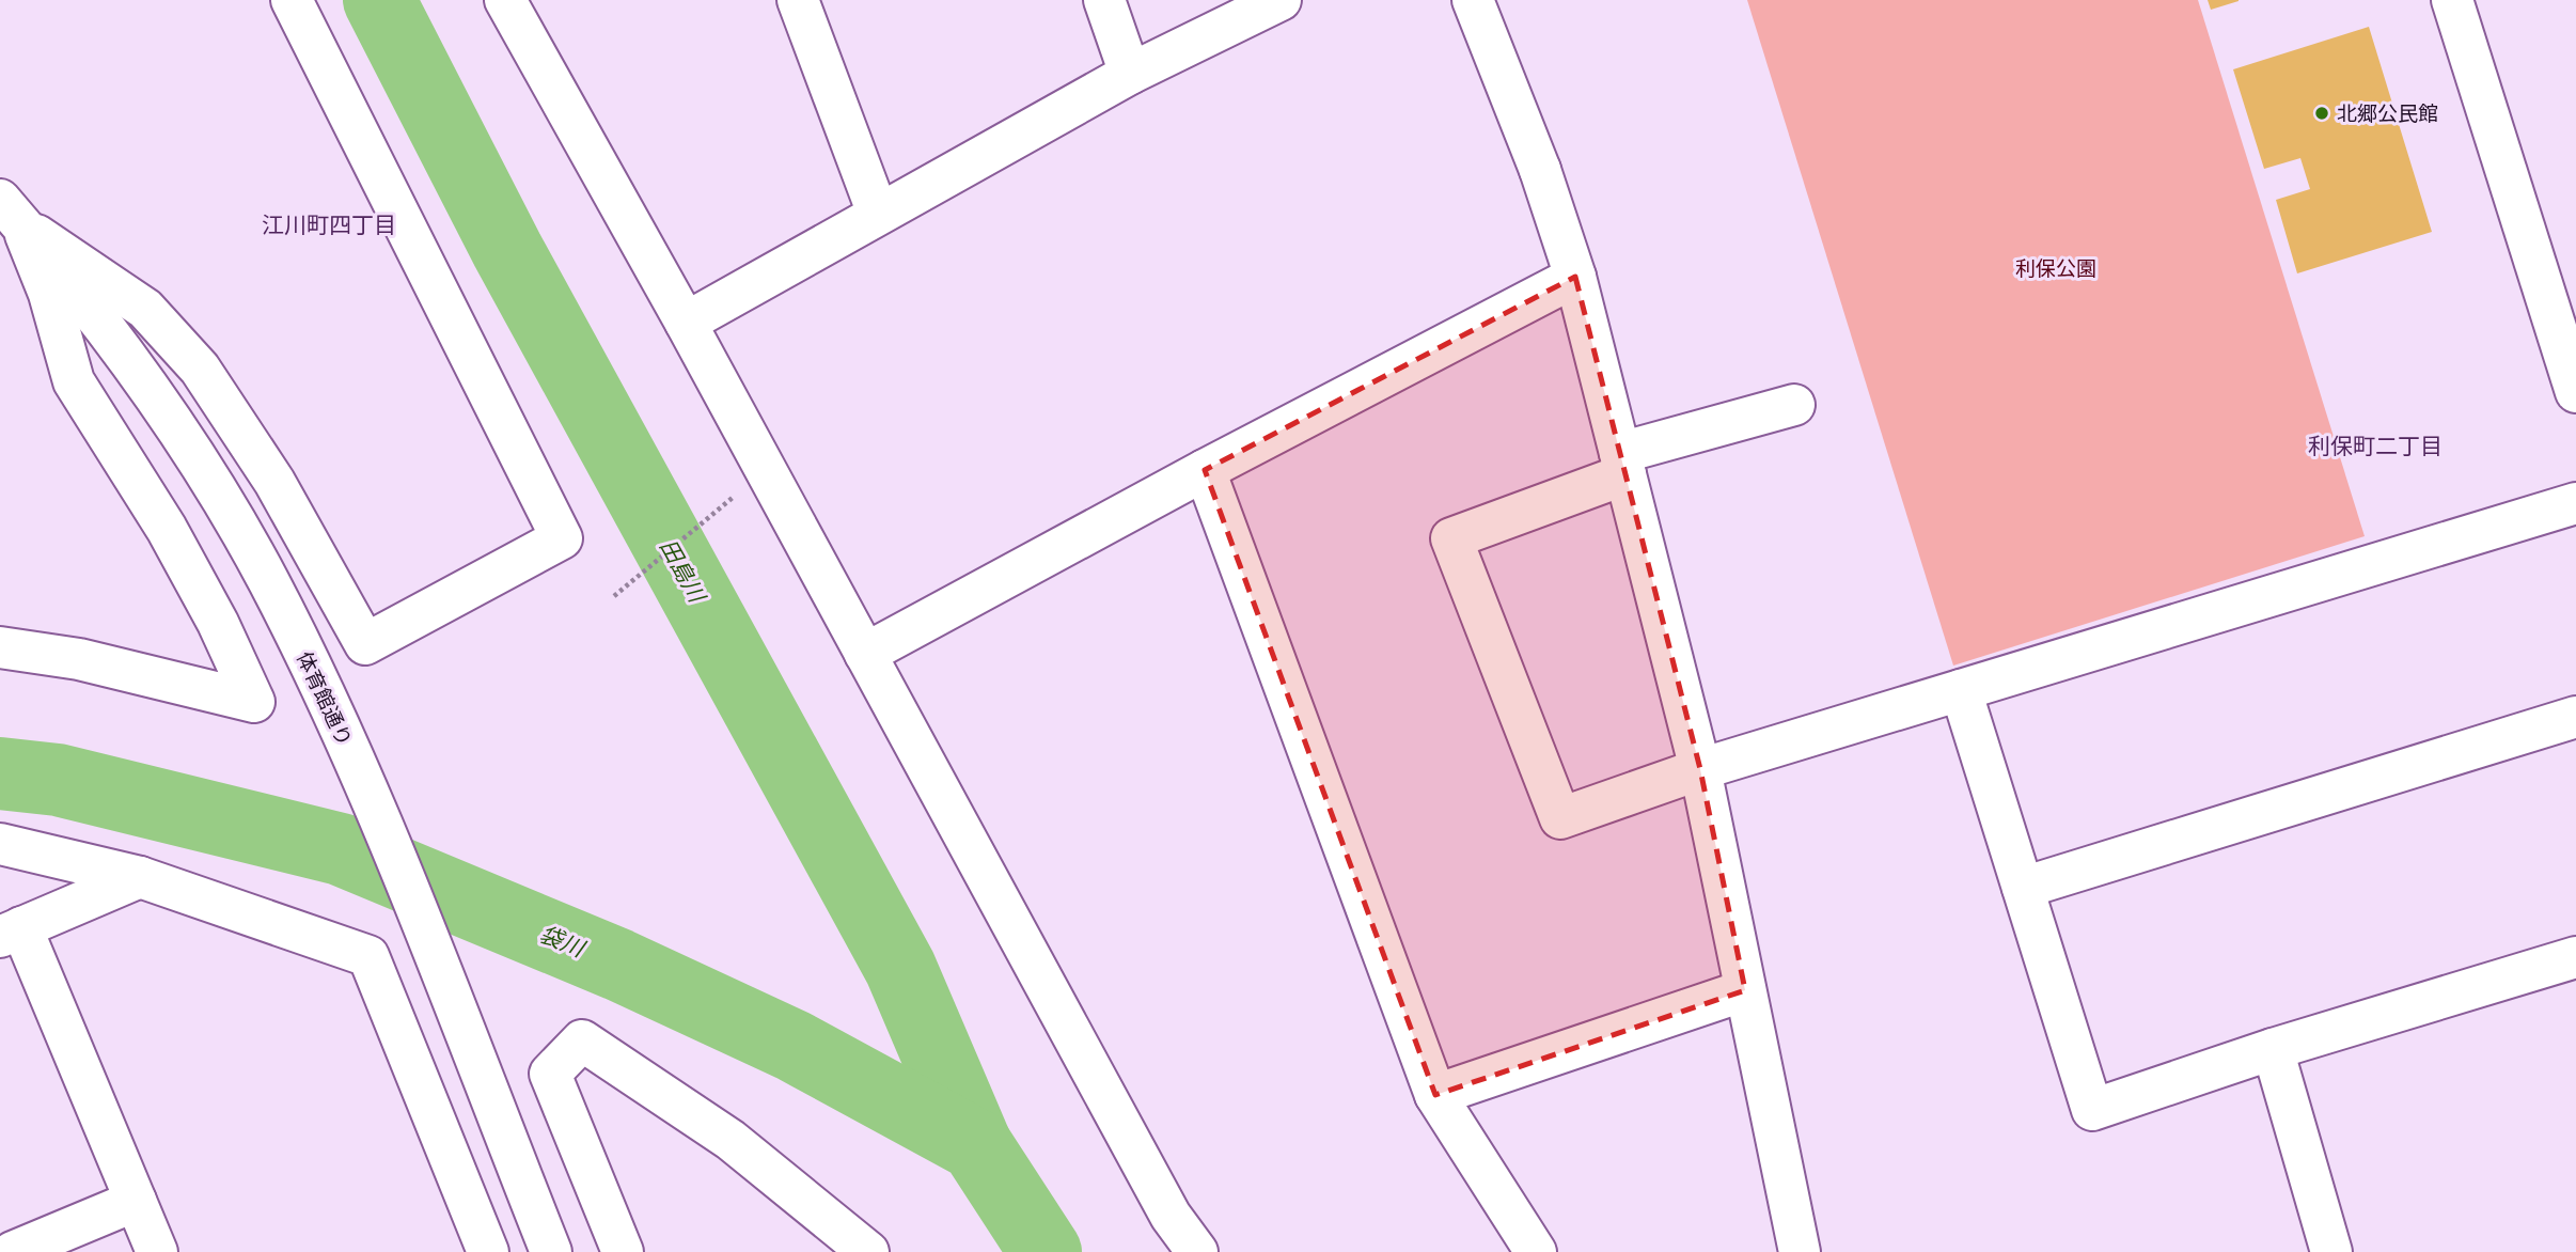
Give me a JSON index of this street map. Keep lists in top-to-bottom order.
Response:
{
  "streets": {
    "street": ["体育館通り"]
  },
  "districts": ["江川町四丁目", "利保町二丁目"],
  "water": ["田島川", "袋川"],
  "parks": ["利保公園"],
  "places": ["北郷公民館"]
}
